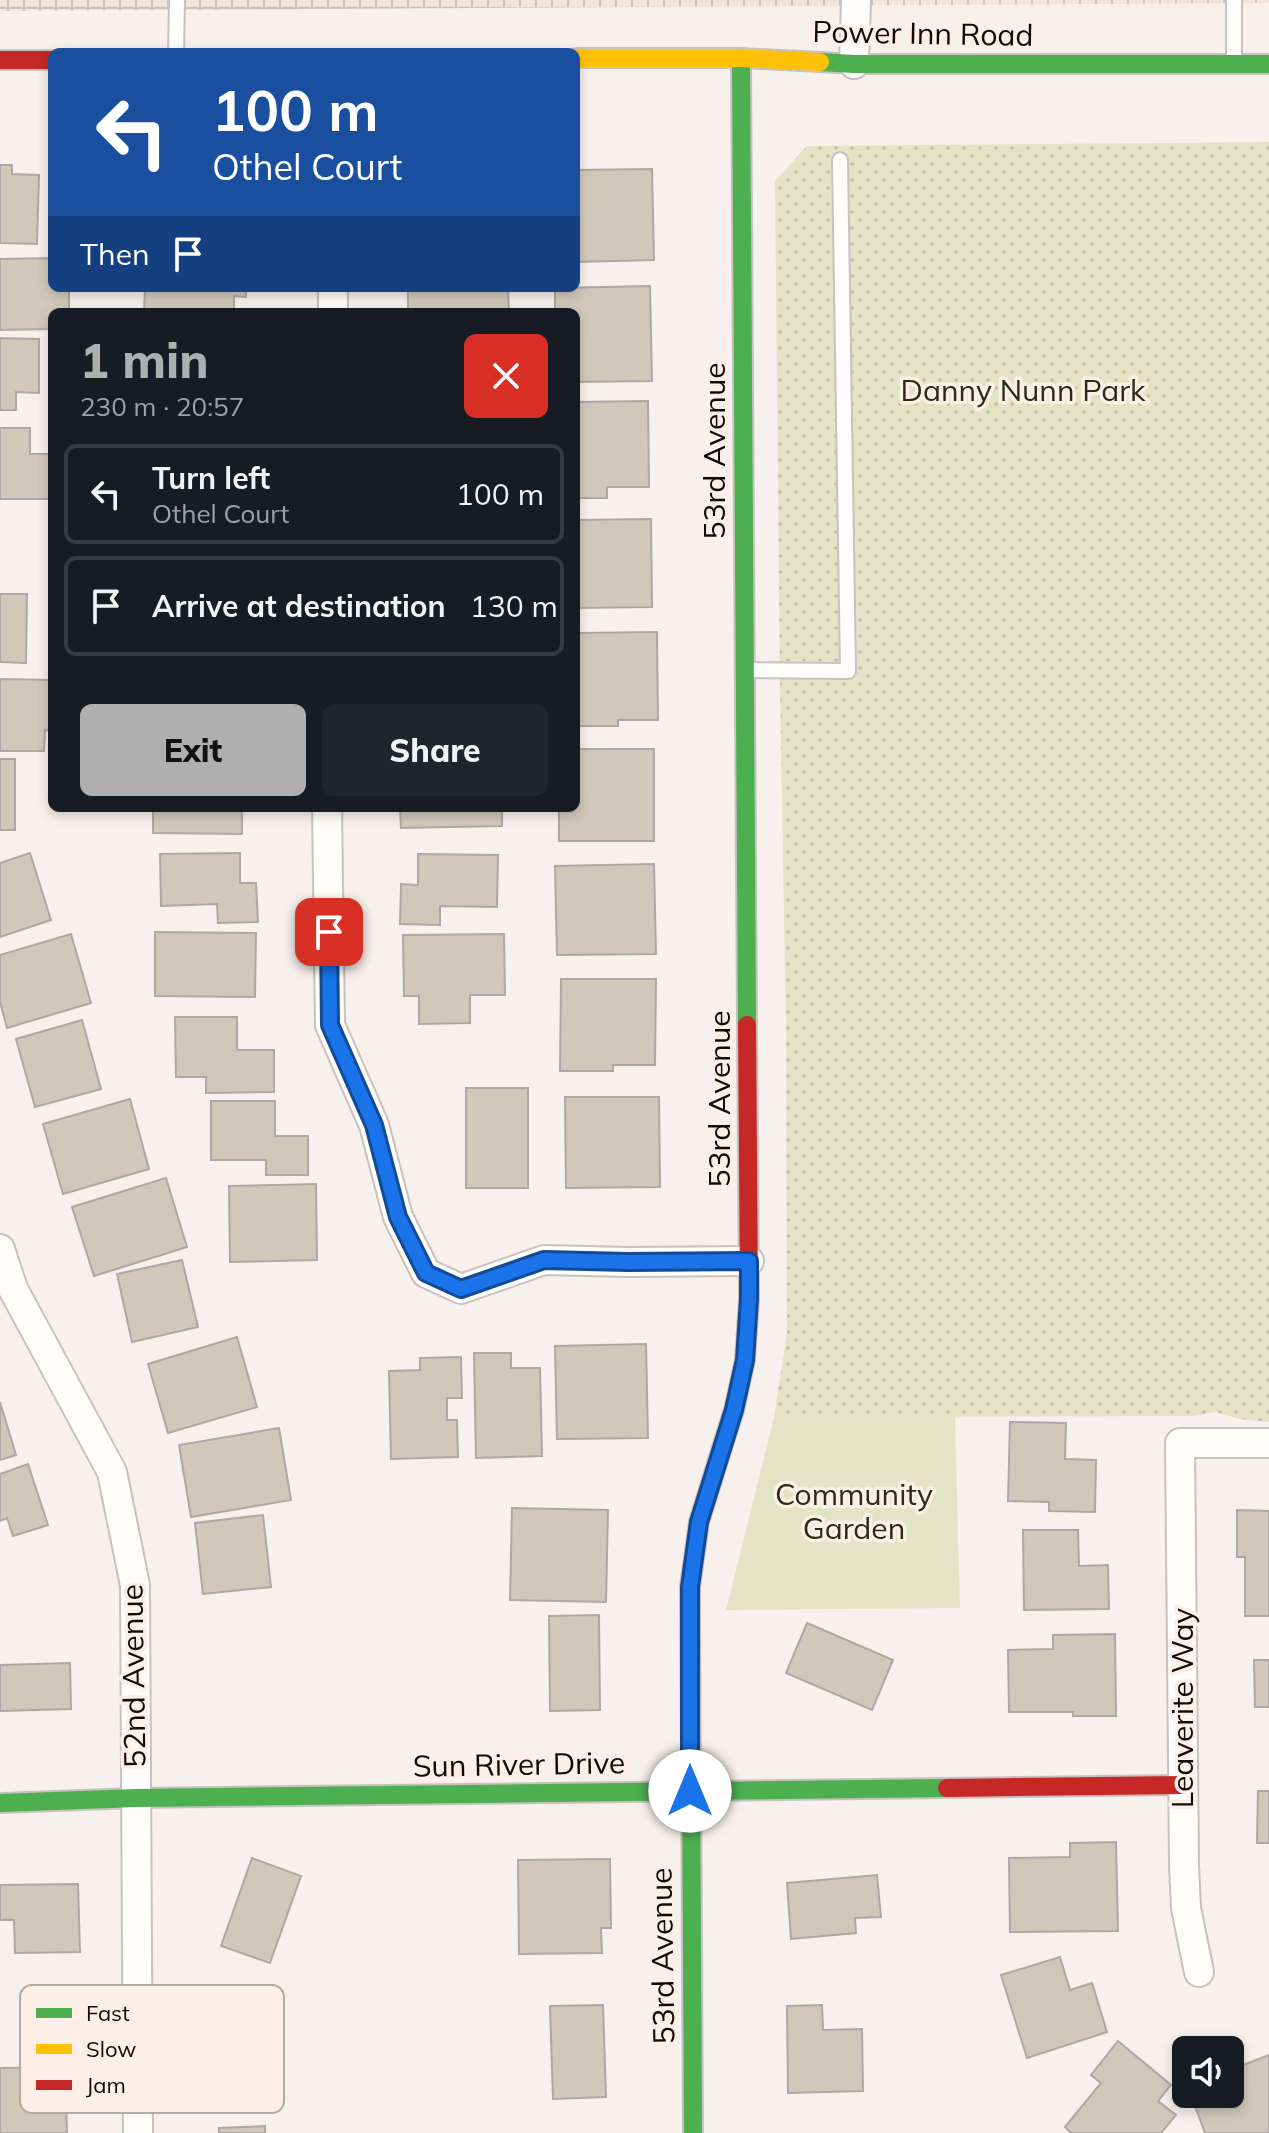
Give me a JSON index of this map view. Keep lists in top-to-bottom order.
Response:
{
  "streets": {
    "street": [
      "Power Inn Road",
      "53rd Avenue",
      "52nd Avenue",
      "Leaverite Way",
      "Sun River Drive"
    ]
  },
  "crossings": [
    ["Power Inn Road", "53rd Avenue"],
    ["53rd Avenue", "Sun River Drive"],
    ["52nd Avenue", "Sun River Drive"],
    ["Leaverite Way", "Sun River Drive"]
  ],
  "parks": ["Danny Nunn Park", "Community Garden"],
  "legend": ["Fast", "Slow", "Jam"],
  "page": {
    "turn": ["100 m", "Othel Court"],
    "then": "Then",
    "heading": ["1 min", "230 m · 20:57"],
    "list": [
      {
        "name": "Turn left",
        "note": "Othel Court",
        "value": "100 m"
      },
      {
        "name": "Arrive at destination",
        "value": "130 m"
      }
    ],
    "buttons": ["Exit", "Share"]
  }
}
